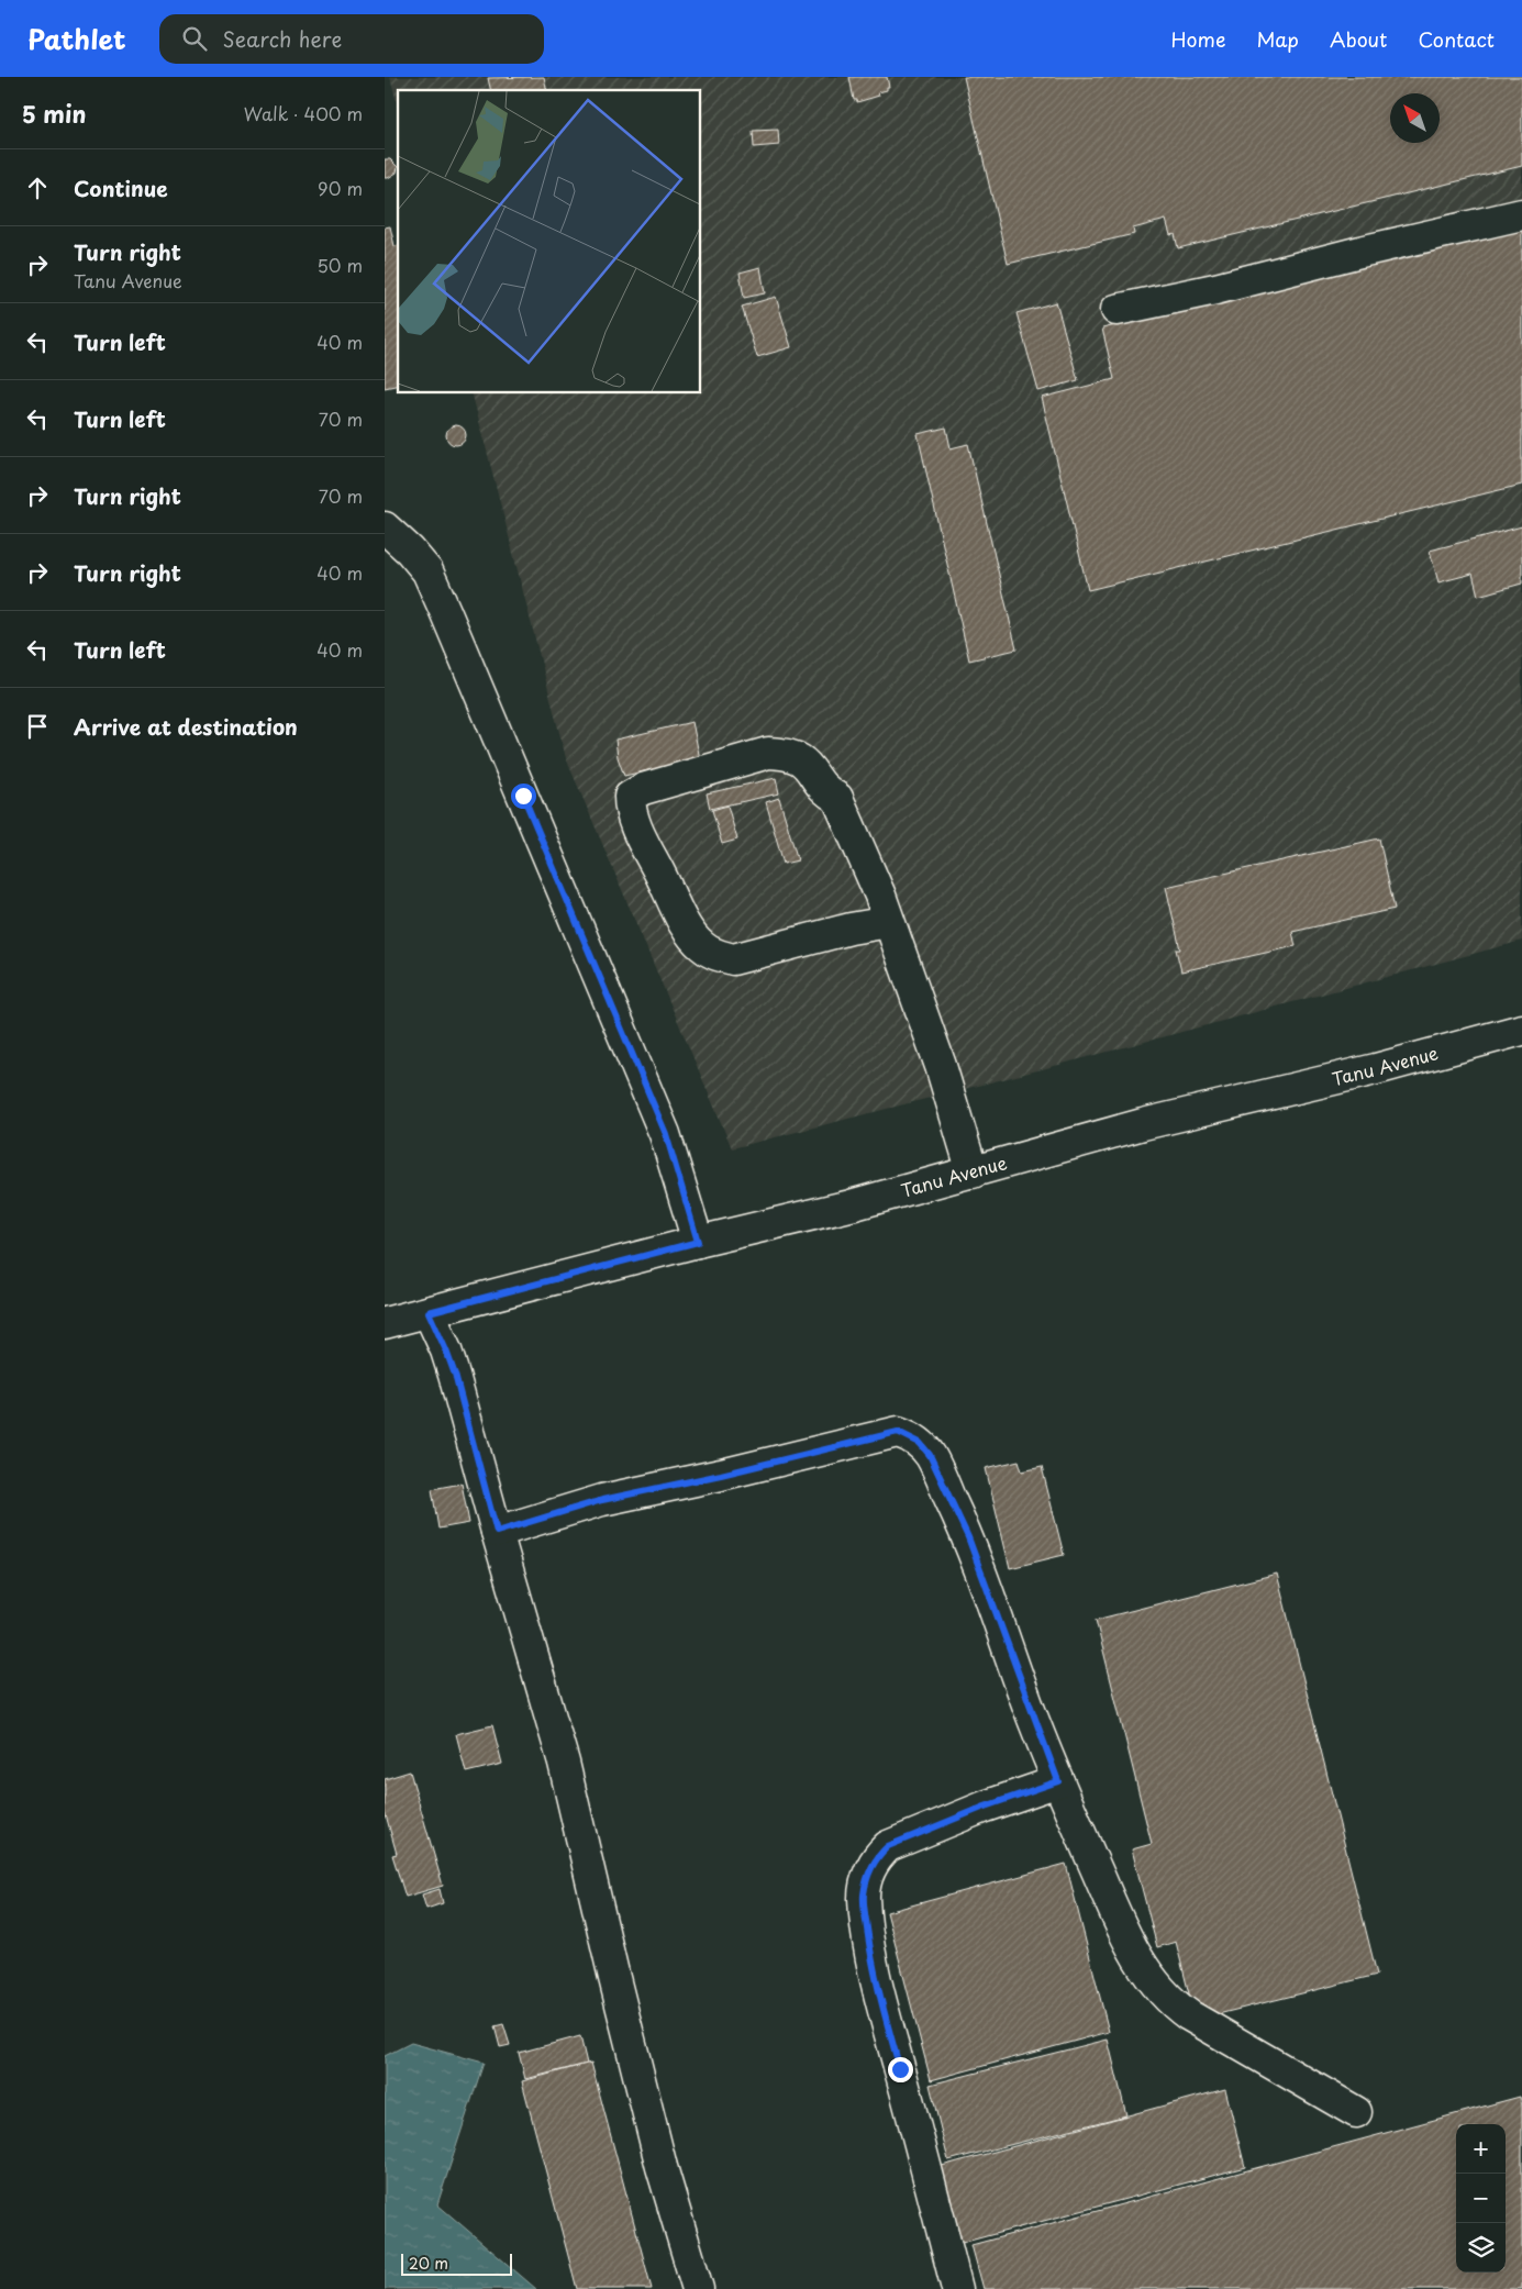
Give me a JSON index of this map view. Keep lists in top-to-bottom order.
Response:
{
  "streets": {
    "street": ["Tanu Avenue"]
  },
  "scale_bar": "20 m",
  "north": "top left",
  "page": {
    "header": "Pathlet",
    "search": "Search here",
    "nav": [
      "Home",
      "Map",
      "About",
      "Contact"
    ],
    "heading": ["5 min", "Walk · 400 m"],
    "list": [
      ["Continue", "90 m"],
      ["Turn right", "Tanu Avenue", "50 m"],
      ["Turn left", "40 m"],
      ["Turn left", "70 m"],
      ["Turn right", "70 m"],
      ["Turn right", "40 m"],
      ["Turn left", "40 m"],
      "Arrive at destination"
    ],
    "map_buttons": ["+", "−"],
    "scale": "20 m"
  }
}
